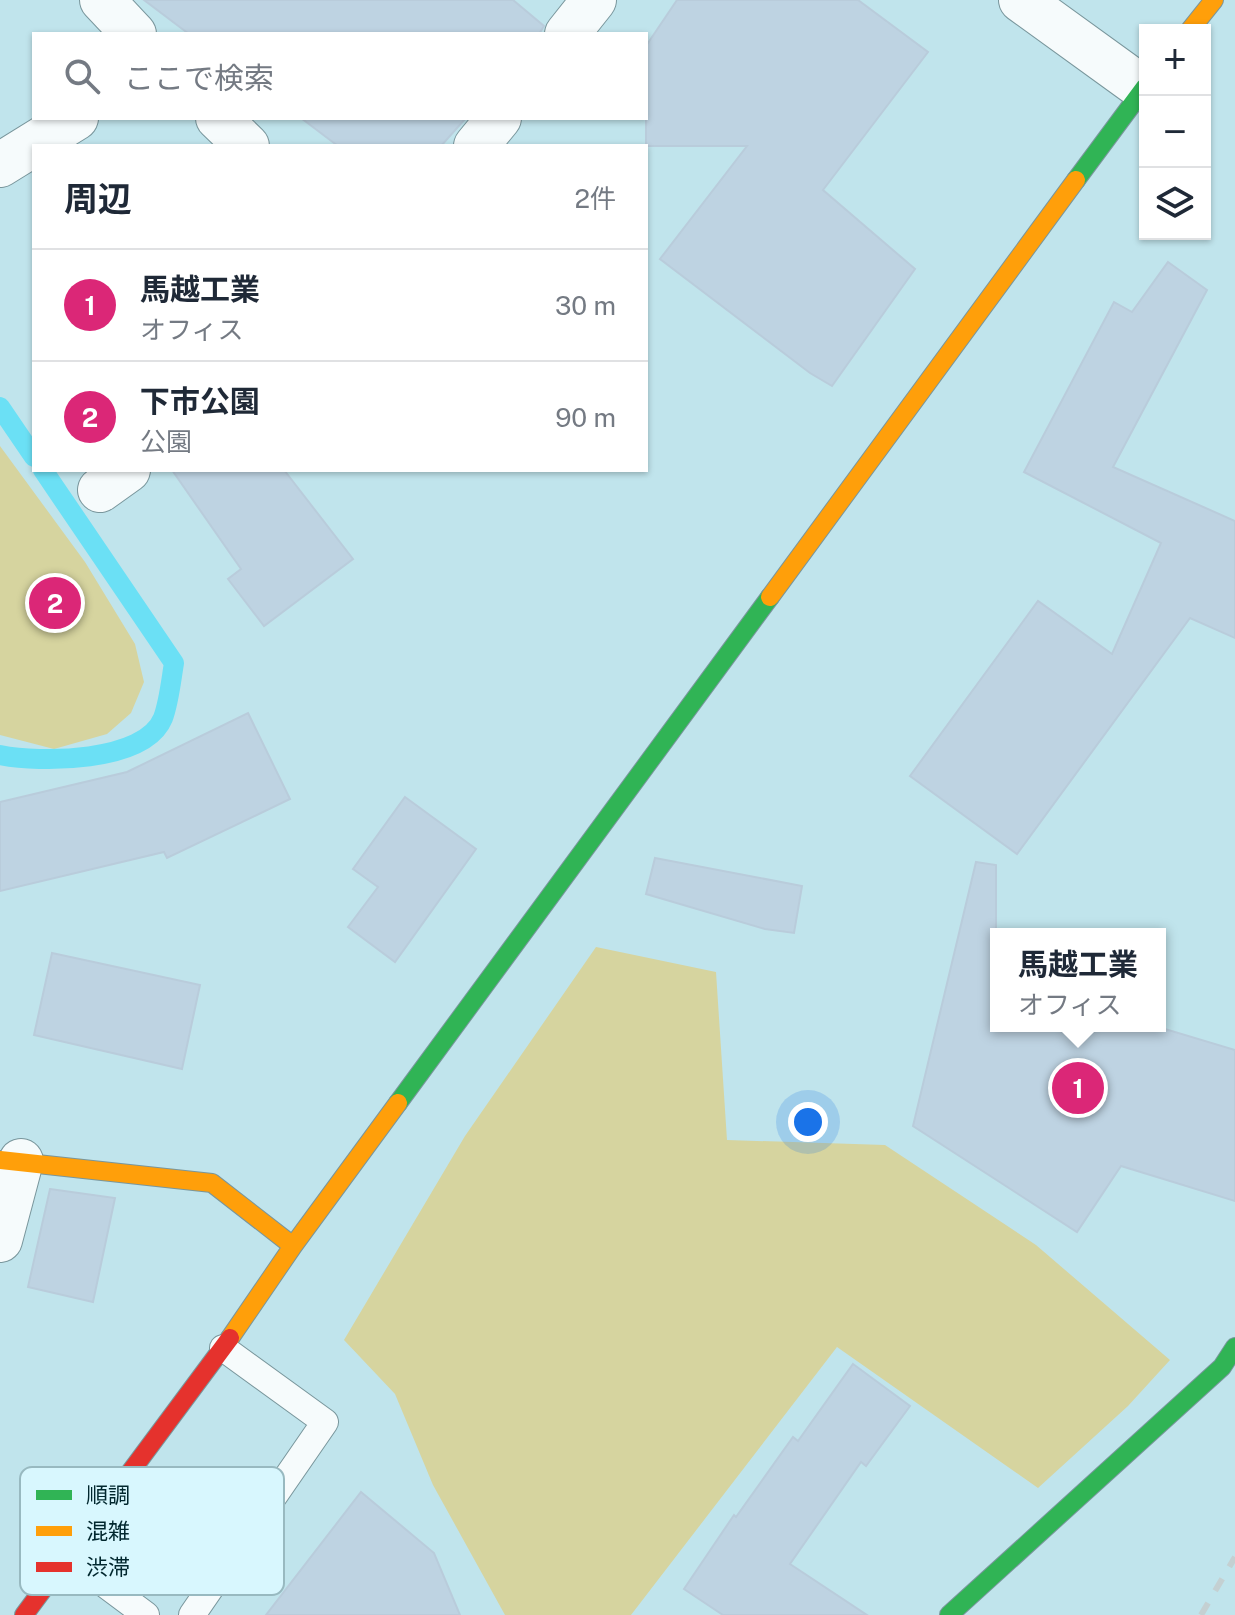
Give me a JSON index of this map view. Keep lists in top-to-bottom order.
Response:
{
  "legend": ["順調", "混雑", "渋滞"],
  "page": {
    "map_buttons": ["+", "−"],
    "search": "ここで検索",
    "heading": ["周辺", "2件"],
    "list": [
      {
        "mark": "1",
        "name": "馬越工業",
        "note": "オフィス",
        "value": "30 m"
      },
      {
        "mark": "2",
        "name": "下市公園",
        "note": "公園",
        "value": "90 m"
      }
    ],
    "pins": ["2", "1"],
    "popup": ["馬越工業", "オフィス"]
  }
}
